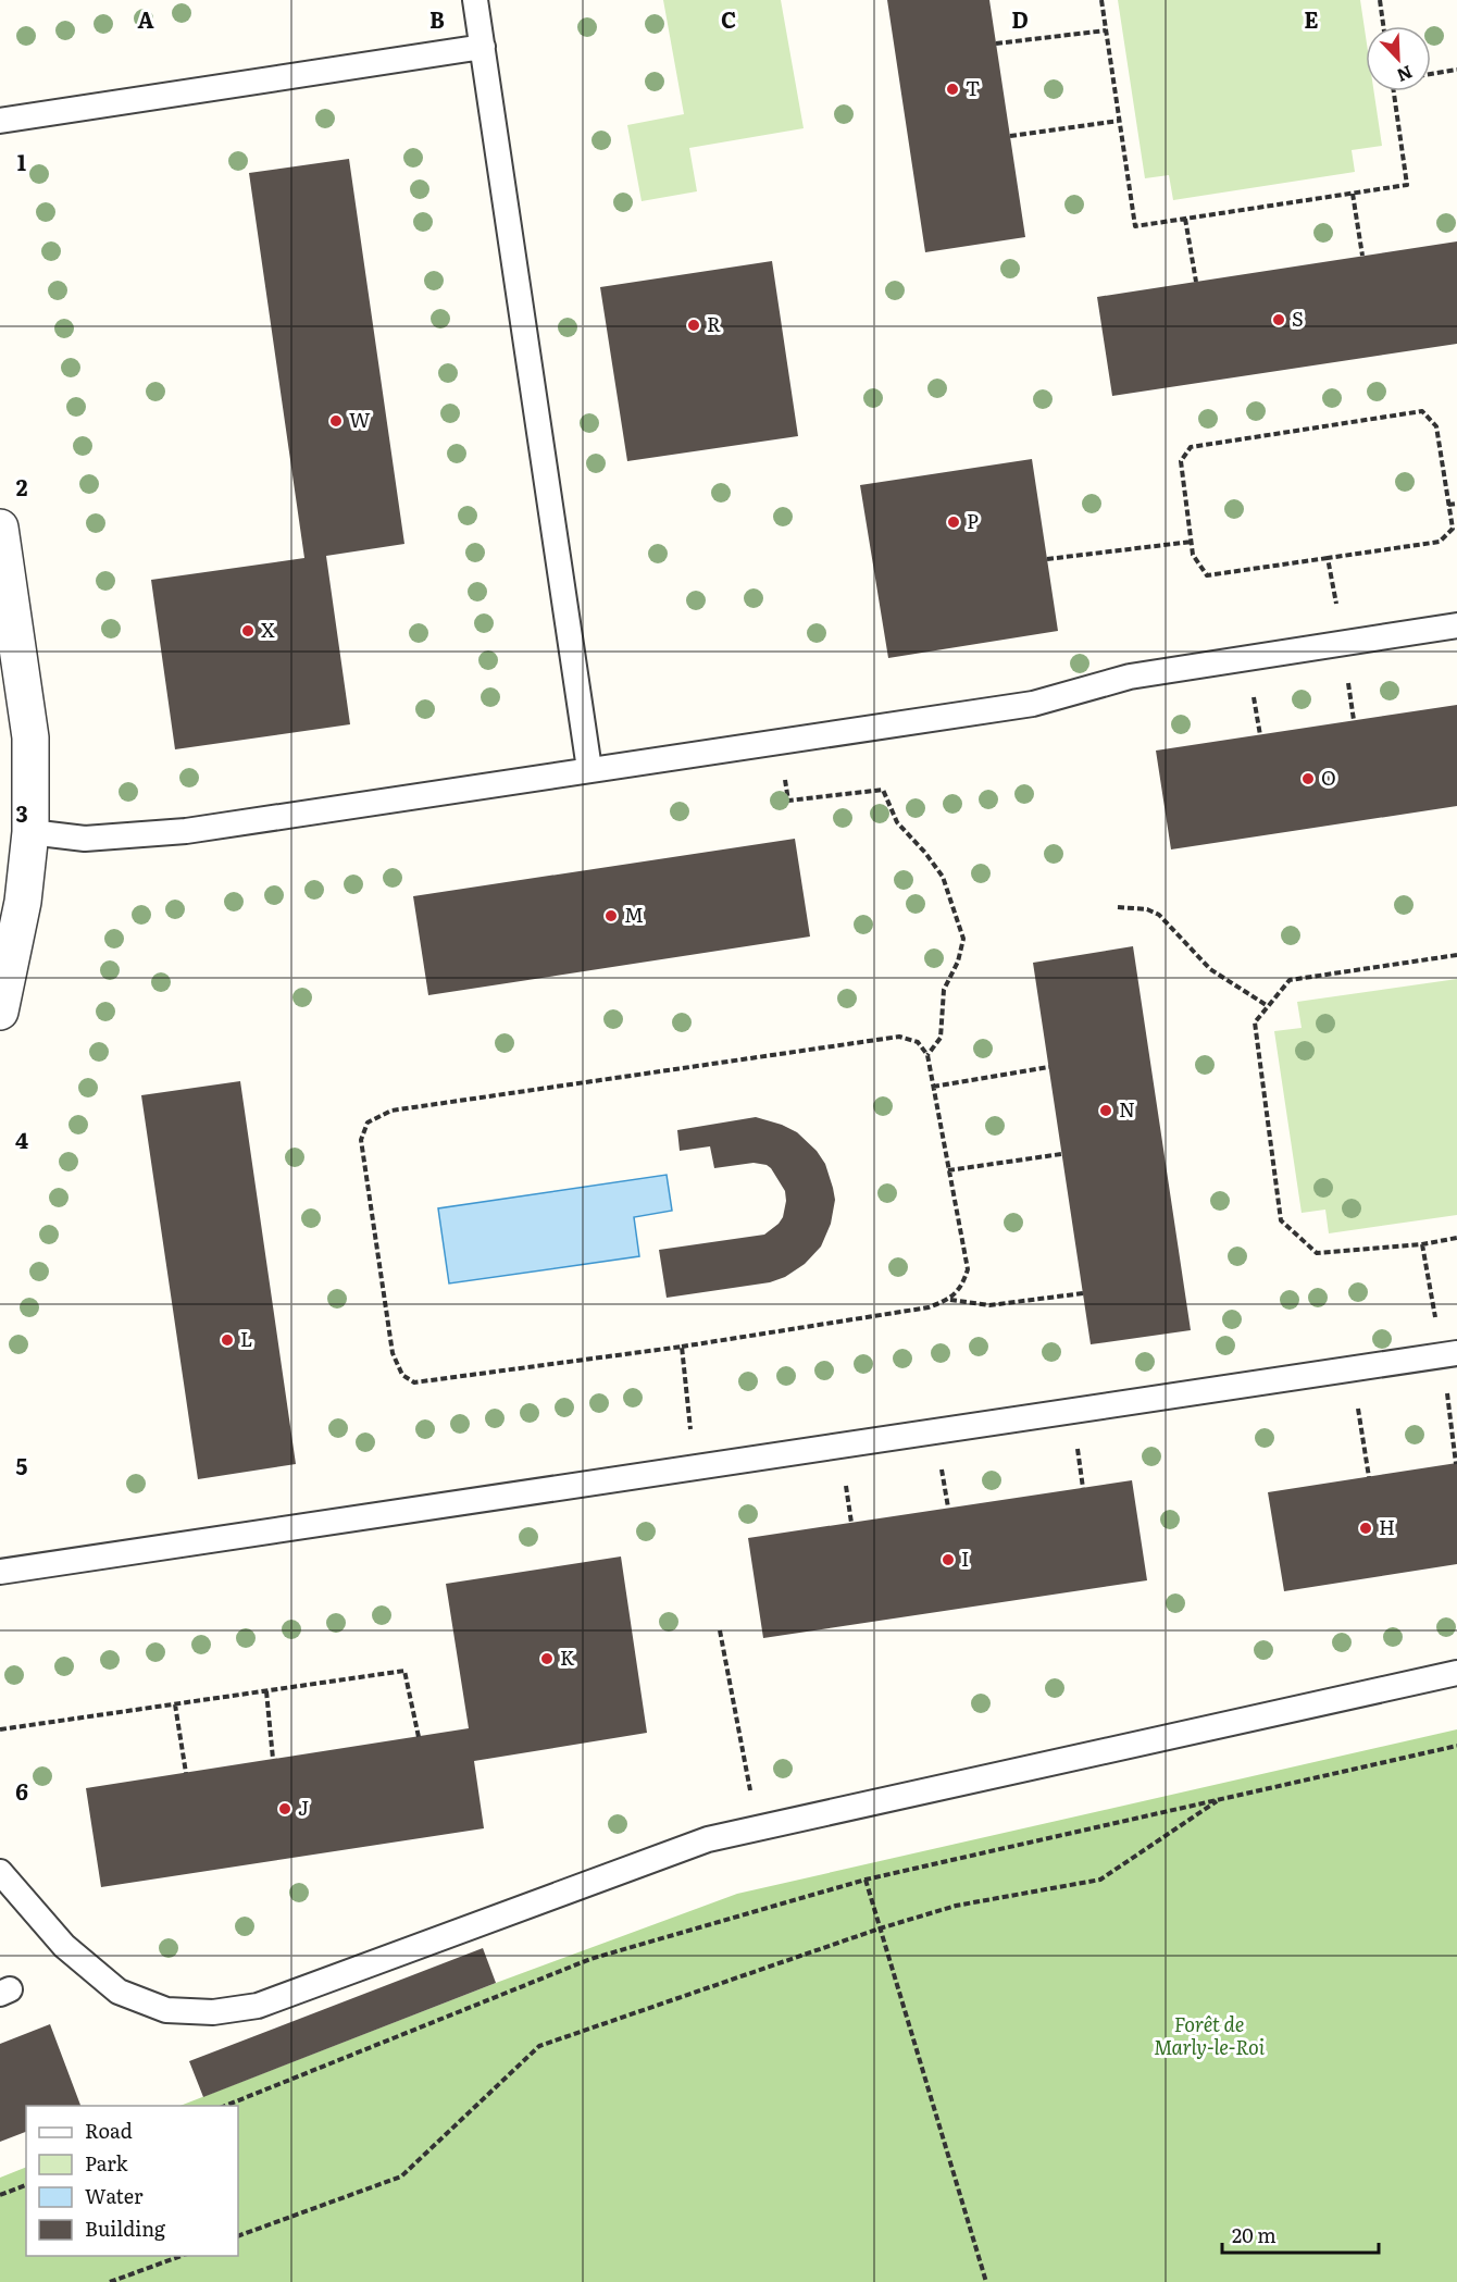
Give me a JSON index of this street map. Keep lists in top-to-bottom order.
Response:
{
  "parks": ["Forêt de Marly-le-Roi"],
  "places": [
    "T",
    "S",
    "R",
    "W",
    "P",
    "X",
    "O",
    "M",
    "N",
    "L",
    "H",
    "I",
    "K",
    "J"
  ],
  "legend": [
    "Road",
    "Park",
    "Water",
    "Building"
  ],
  "scale_bar": "20 m",
  "north": "bottom right",
  "grid": {
    "columns": [
      "A",
      "B",
      "C",
      "D",
      "E"
    ],
    "rows": [
      "1",
      "2",
      "3",
      "4",
      "5",
      "6"
    ]
  }
}
